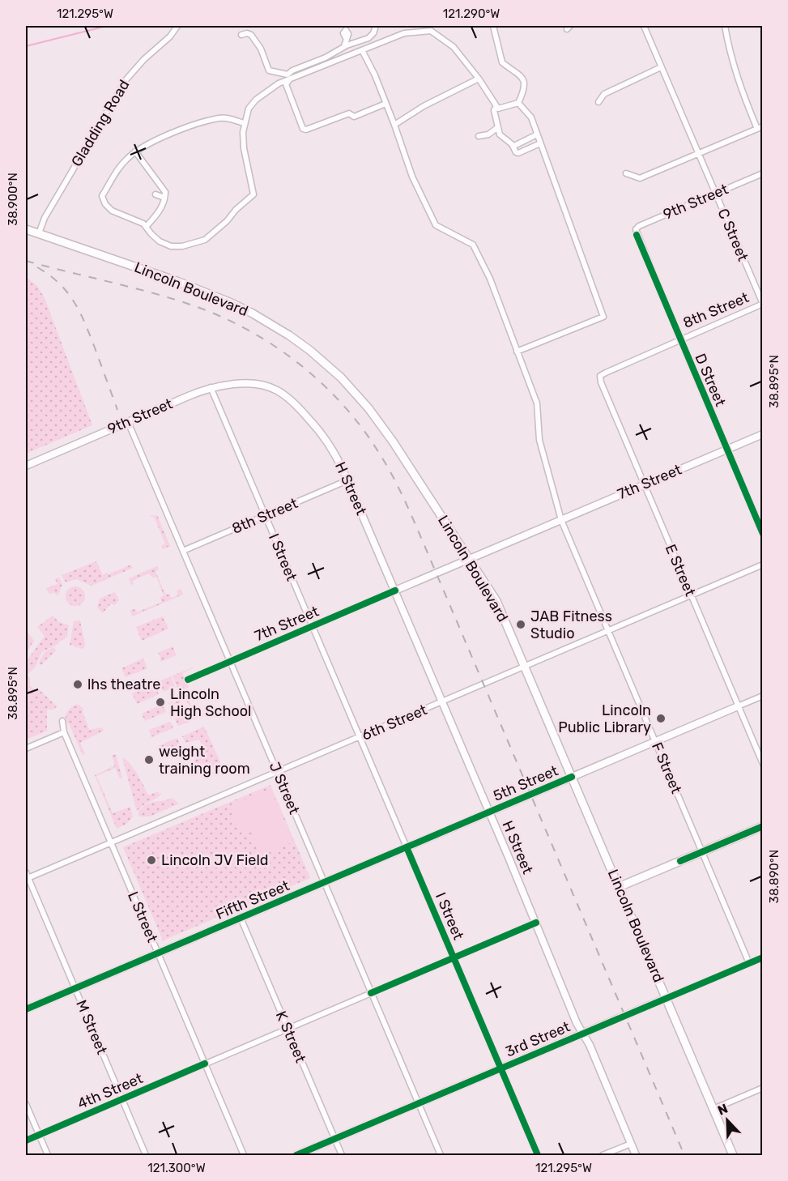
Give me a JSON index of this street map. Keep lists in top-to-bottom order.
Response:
{
  "streets": {
    "main road": ["Lincoln Boulevard"],
    "street": [
      "Gladding Road",
      "9th Street",
      "C Street",
      "8th Street",
      "D Street",
      "7th Street",
      "H Street",
      "I Street",
      "E Street",
      "6th Street",
      "F Street",
      "5th Street",
      "J Street",
      "Fifth Street",
      "L Street",
      "M Street",
      "K Street",
      "3rd Street",
      "4th Street"
    ]
  },
  "crossings": [
    ["Gladding Road", "Lincoln Boulevard"],
    ["9th Street", "C Street"],
    ["9th Street", "D Street"],
    ["9th Street", "H Street"],
    ["9th Street", "I Street"],
    ["9th Street", "J Street"],
    ["C Street", "8th Street"],
    ["Lincoln Boulevard", "7th Street"],
    ["Lincoln Boulevard", "6th Street"],
    ["Lincoln Boulevard", "5th Street"],
    ["Lincoln Boulevard", "3rd Street"],
    ["8th Street", "D Street"],
    ["8th Street", "H Street"],
    ["8th Street", "I Street"],
    ["8th Street", "E Street"],
    ["8th Street", "J Street"],
    ["D Street", "7th Street"],
    ["7th Street", "H Street"],
    ["7th Street", "I Street"],
    ["7th Street", "E Street"],
    ["7th Street", "F Street"],
    ["7th Street", "J Street"],
    ["H Street", "6th Street"],
    ["H Street", "5th Street"],
    ["H Street", "Fifth Street"],
    ["H Street", "3rd Street"],
    ["H Street", "4th Street"],
    ["I Street", "6th Street"],
    ["I Street", "Fifth Street"],
    ["I Street", "3rd Street"],
    ["I Street", "4th Street"],
    ["E Street", "6th Street"],
    ["E Street", "5th Street"],
    ["6th Street", "F Street"],
    ["6th Street", "J Street"],
    ["6th Street", "L Street"],
    ["6th Street", "M Street"],
    ["F Street", "5th Street"],
    ["F Street", "3rd Street"],
    ["5th Street", "Fifth Street"],
    ["J Street", "Fifth Street"],
    ["J Street", "3rd Street"],
    ["J Street", "4th Street"],
    ["Fifth Street", "L Street"],
    ["Fifth Street", "M Street"],
    ["Fifth Street", "K Street"],
    ["L Street", "4th Street"],
    ["M Street", "4th Street"],
    ["K Street", "3rd Street"],
    ["K Street", "4th Street"]
  ],
  "places": [
    "JAB Fitness Studio",
    "lhs theatre",
    "Lincoln High School",
    "Lincoln Public Library",
    "weight training room",
    "Lincoln JV Field"
  ],
  "north": "top left",
  "coordinates": [
    "121.295°W",
    "121.290°W",
    "38.900°N",
    "38.895°N",
    "38.890°N",
    "121.300°W"
  ]
}
